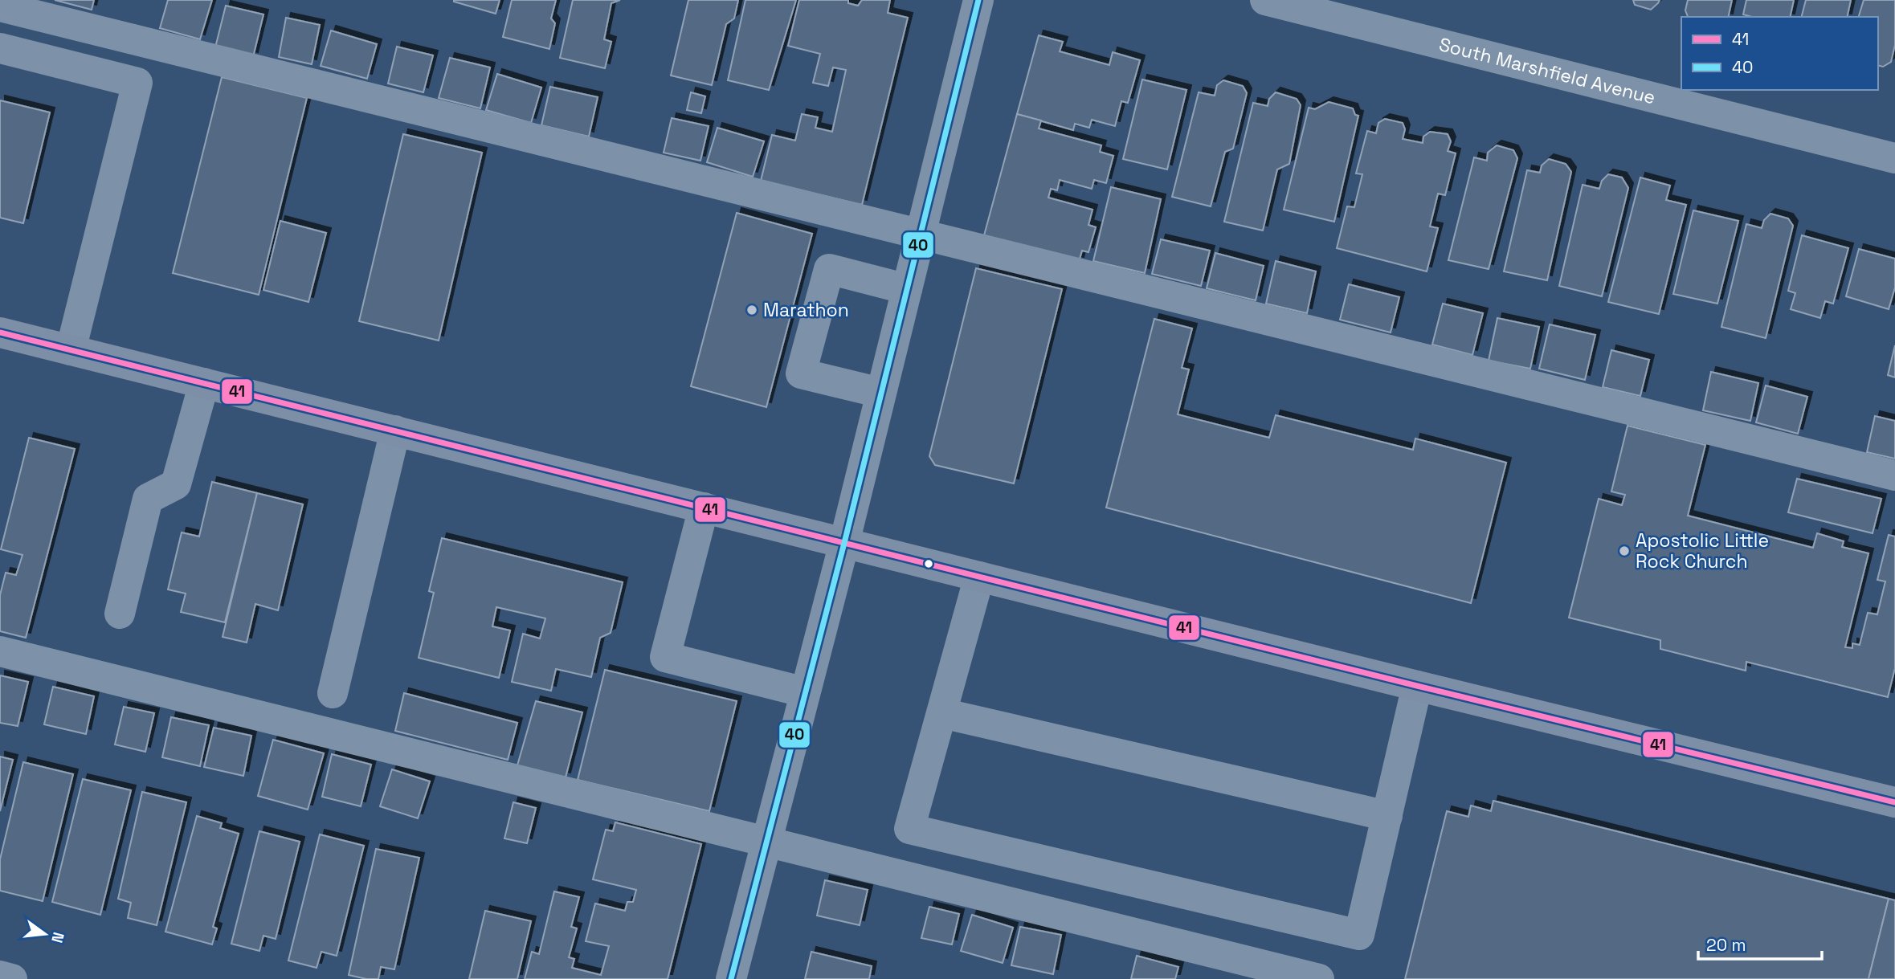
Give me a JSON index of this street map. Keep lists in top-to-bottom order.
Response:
{
  "streets": {
    "street": ["South Marshfield Avenue"]
  },
  "places": ["Marathon", "Apostolic Little Rock Church"],
  "lines": ["transit line 40", "transit line 41"],
  "legend": ["41", "40"],
  "scale_bar": "20 m",
  "north": "right"
}
